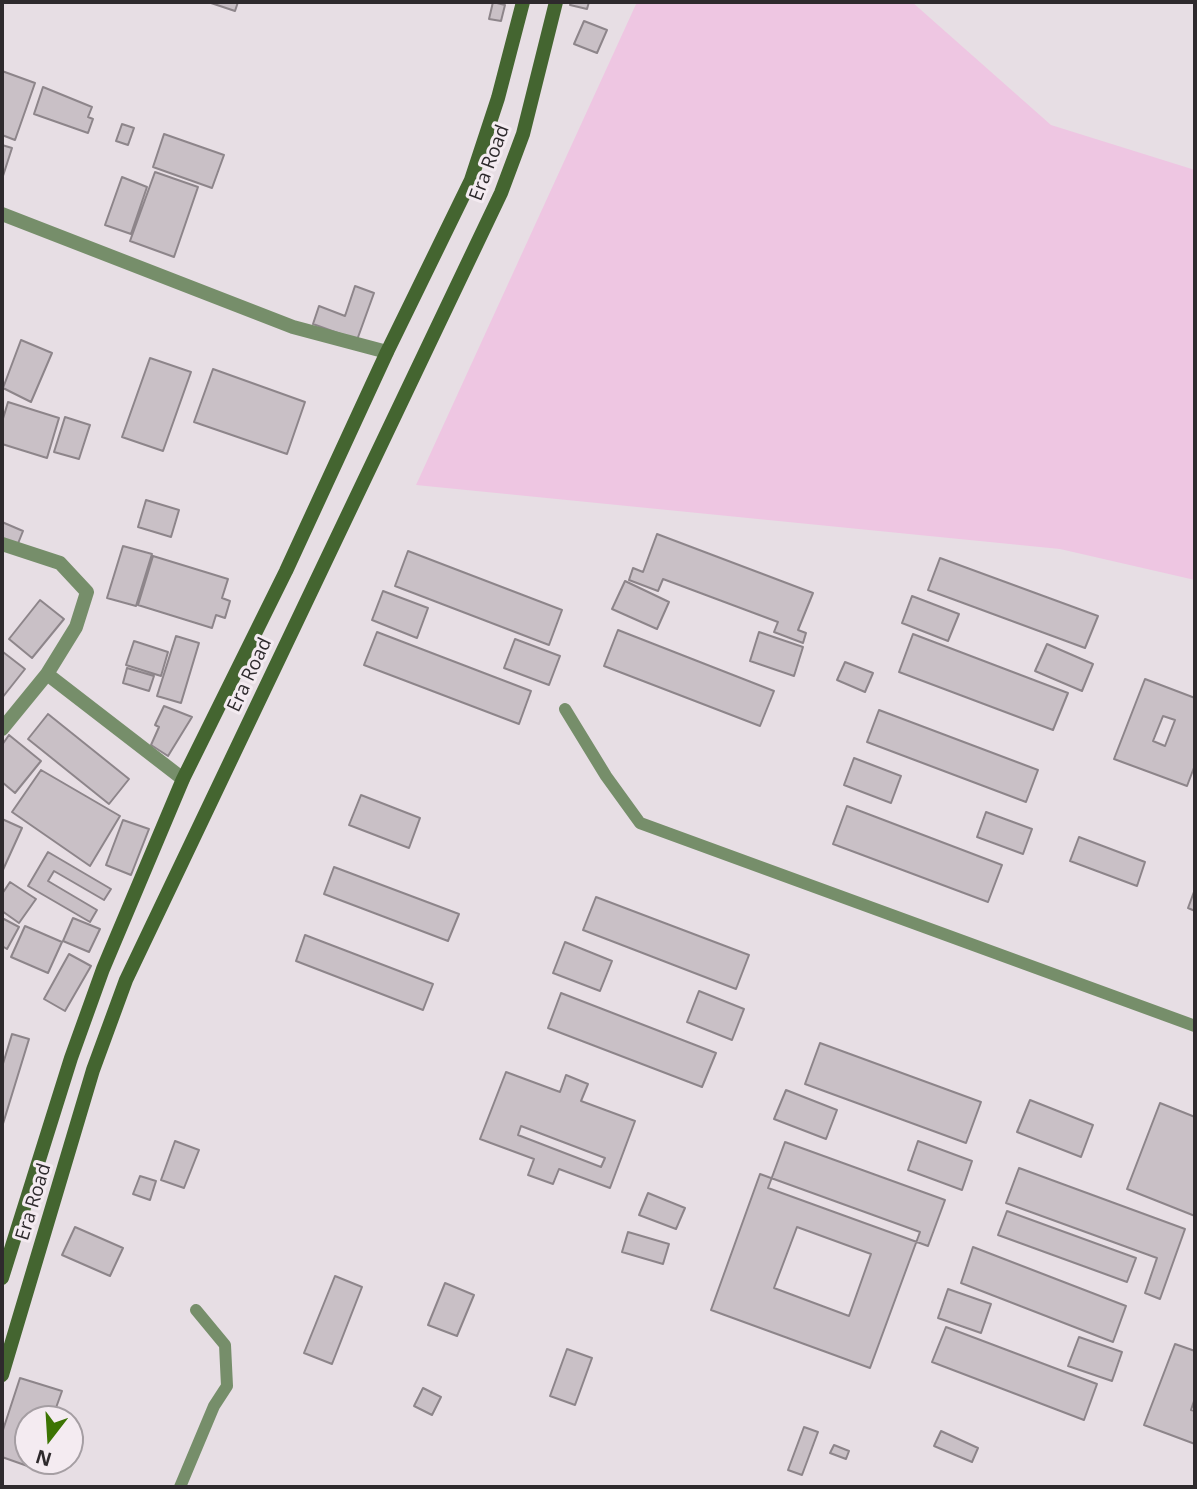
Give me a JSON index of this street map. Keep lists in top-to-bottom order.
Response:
{
  "streets": {
    "main road": ["Era Road"]
  },
  "north": "bottom"
}
